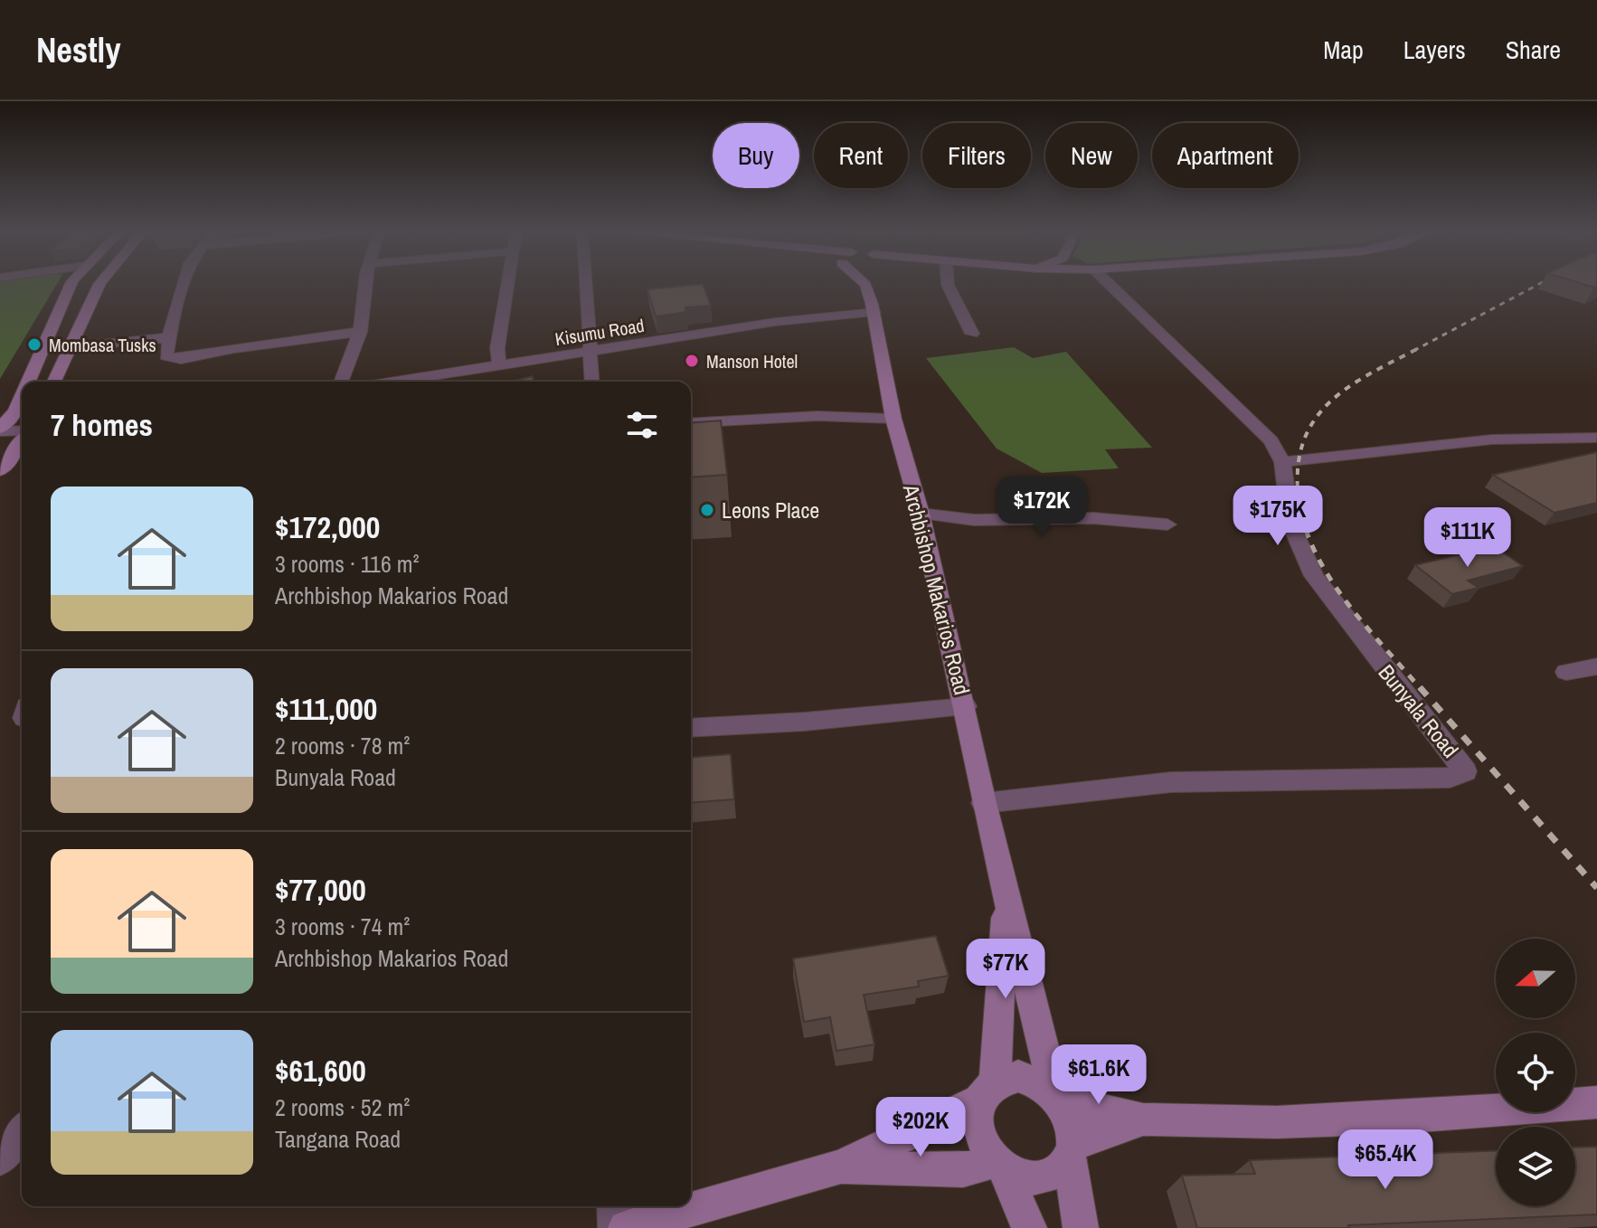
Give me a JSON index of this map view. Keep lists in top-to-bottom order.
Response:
{
  "streets": {
    "main road": ["Archbishop Makarios Road"],
    "street": ["Kisumu Road", "Bunyala Road"]
  },
  "crossings": [
    ["Kisumu Road", "Archbishop Makarios Road"],
    ["Archbishop Makarios Road", "Bunyala Road"]
  ],
  "places": ["Mombasa Tusks", "Manson Hotel", "Leons Place"],
  "north": "left",
  "page": {
    "header": "Nestly",
    "nav": ["Map", "Layers", "Share"],
    "chip": [
      "Buy",
      "Rent",
      "Filters",
      "New",
      "Apartment"
    ],
    "heading": "7 homes",
    "list": [
      {
        "name": "$172,000",
        "note": "3 rooms · 116 m² · Archbishop Makarios Road"
      },
      {
        "name": "$111,000",
        "note": "2 rooms · 78 m² · Bunyala Road"
      },
      {
        "name": "$77,000",
        "note": "3 rooms · 74 m² · Archbishop Makarios Road"
      },
      {
        "name": "$61,600",
        "note": "2 rooms · 52 m² · Tangana Road"
      }
    ],
    "price": [
      "$172K",
      "$175K",
      "$111K",
      "$77K",
      "$61.6K",
      "$202K",
      "$65.4K"
    ]
  }
}
